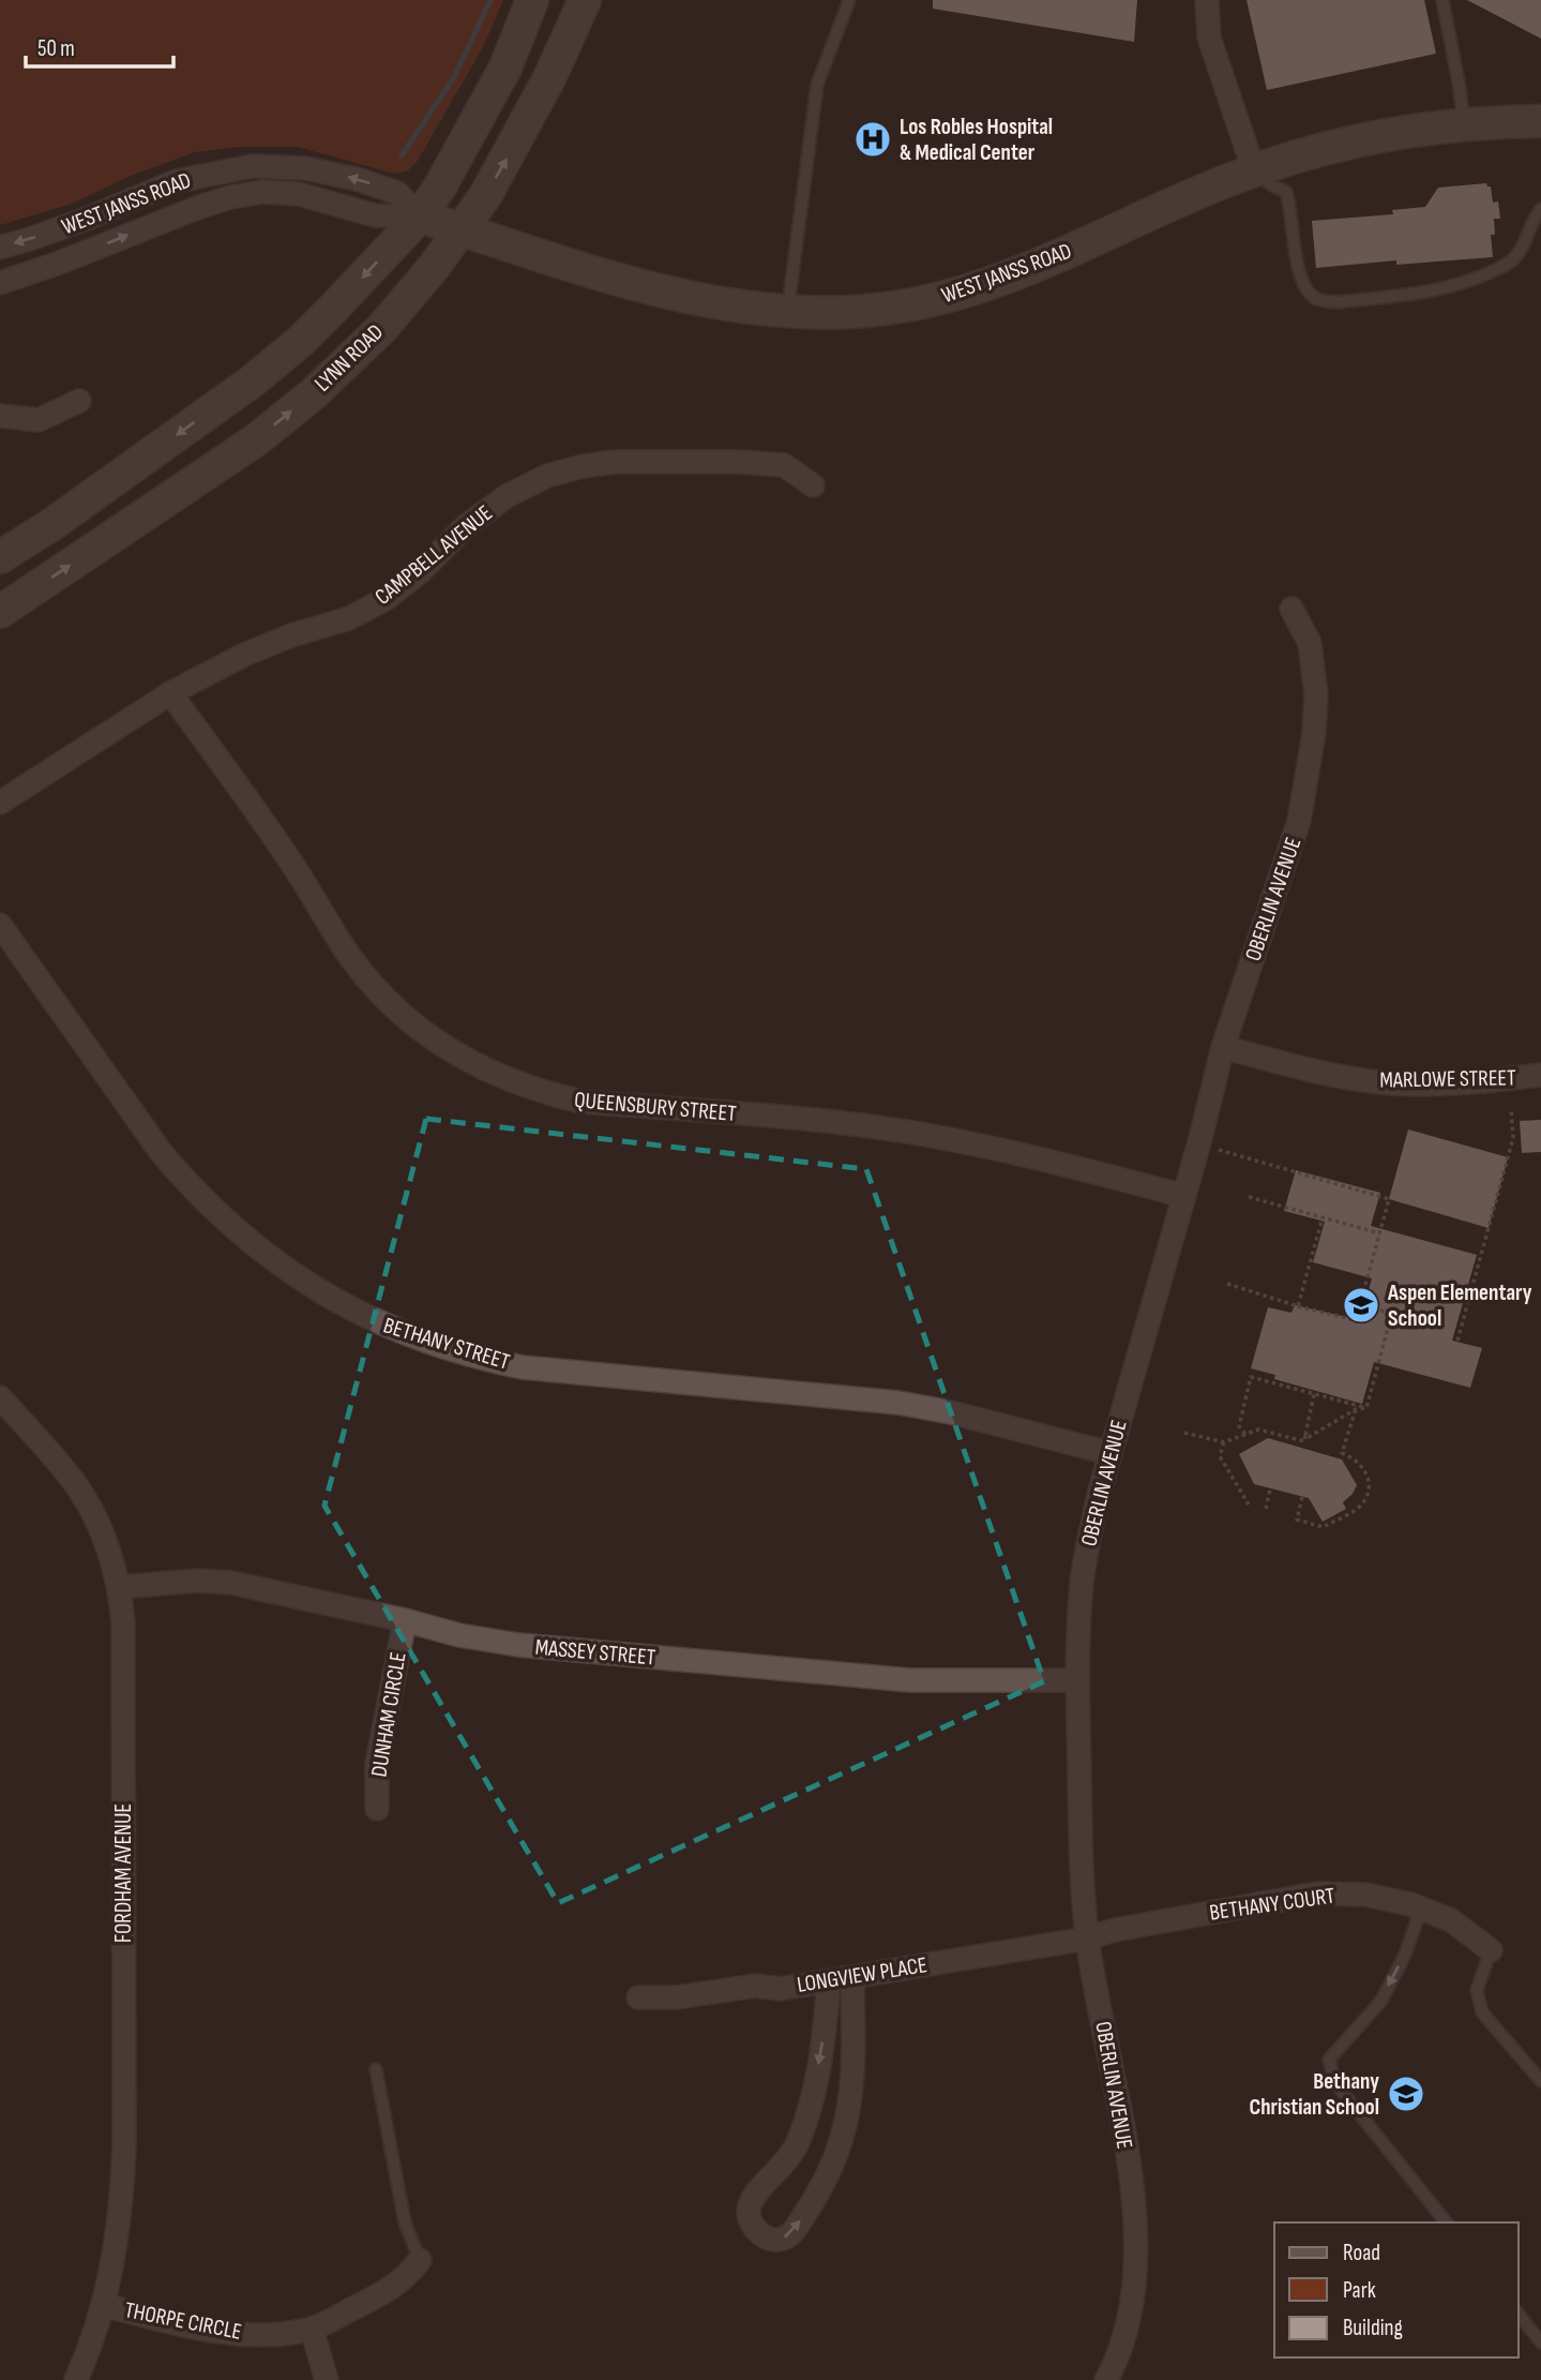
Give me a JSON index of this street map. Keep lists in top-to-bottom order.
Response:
{
  "streets": {
    "main road": ["WEST JANSS ROAD", "LYNN ROAD"],
    "street": [
      "CAMPBELL AVENUE",
      "OBERLIN AVENUE",
      "MARLOWE STREET",
      "QUEENSBURY STREET",
      "BETHANY STREET",
      "MASSEY STREET",
      "DUNHAM CIRCLE",
      "FORDHAM AVENUE",
      "BETHANY COURT",
      "LONGVIEW PLACE",
      "THORPE CIRCLE"
    ]
  },
  "crossings": [
    ["WEST JANSS ROAD", "LYNN ROAD"],
    ["CAMPBELL AVENUE", "QUEENSBURY STREET"],
    ["OBERLIN AVENUE", "MARLOWE STREET"],
    ["OBERLIN AVENUE", "QUEENSBURY STREET"],
    ["OBERLIN AVENUE", "BETHANY STREET"],
    ["OBERLIN AVENUE", "MASSEY STREET"],
    ["OBERLIN AVENUE", "BETHANY COURT"],
    ["OBERLIN AVENUE", "LONGVIEW PLACE"],
    ["MASSEY STREET", "DUNHAM CIRCLE"],
    ["MASSEY STREET", "FORDHAM AVENUE"],
    ["FORDHAM AVENUE", "THORPE CIRCLE"],
    ["BETHANY COURT", "LONGVIEW PLACE"]
  ],
  "places": {
    "hospital": ["Los Robles Hospital & Medical Center"],
    "school or university": ["Aspen Elementary School", "Bethany Christian School"]
  },
  "legend": ["Road", "Park", "Building"],
  "scale_bar": "50 m"
}
